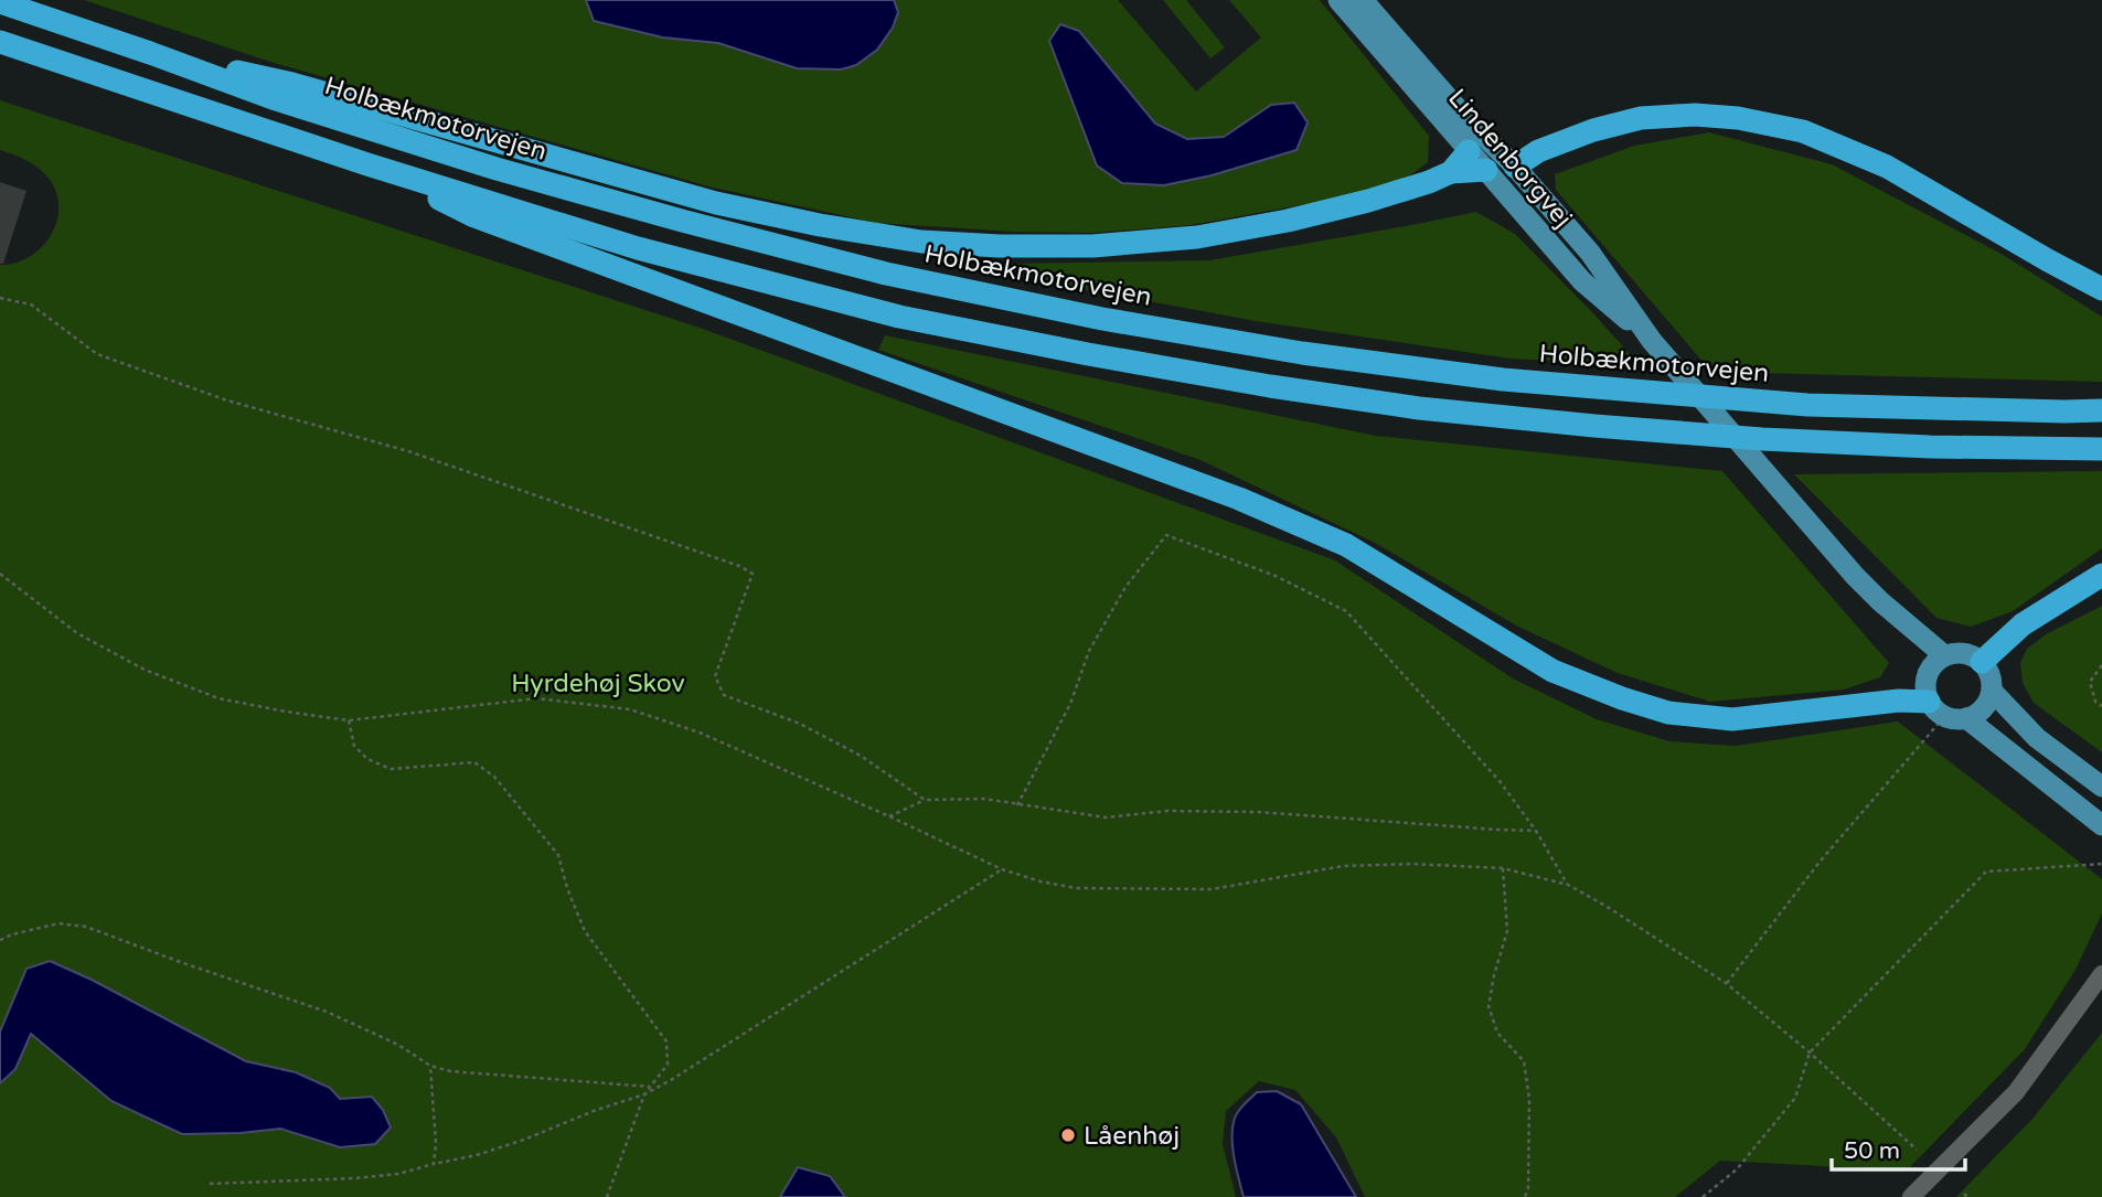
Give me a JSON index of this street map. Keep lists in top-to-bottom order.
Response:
{
  "streets": {
    "highway": ["Holbækmotorvejen"],
    "main road": ["Lindenborgvej"]
  },
  "parks": ["Hyrdehøj Skov"],
  "places": ["Låenhøj"],
  "scale_bar": "50 m"
}
